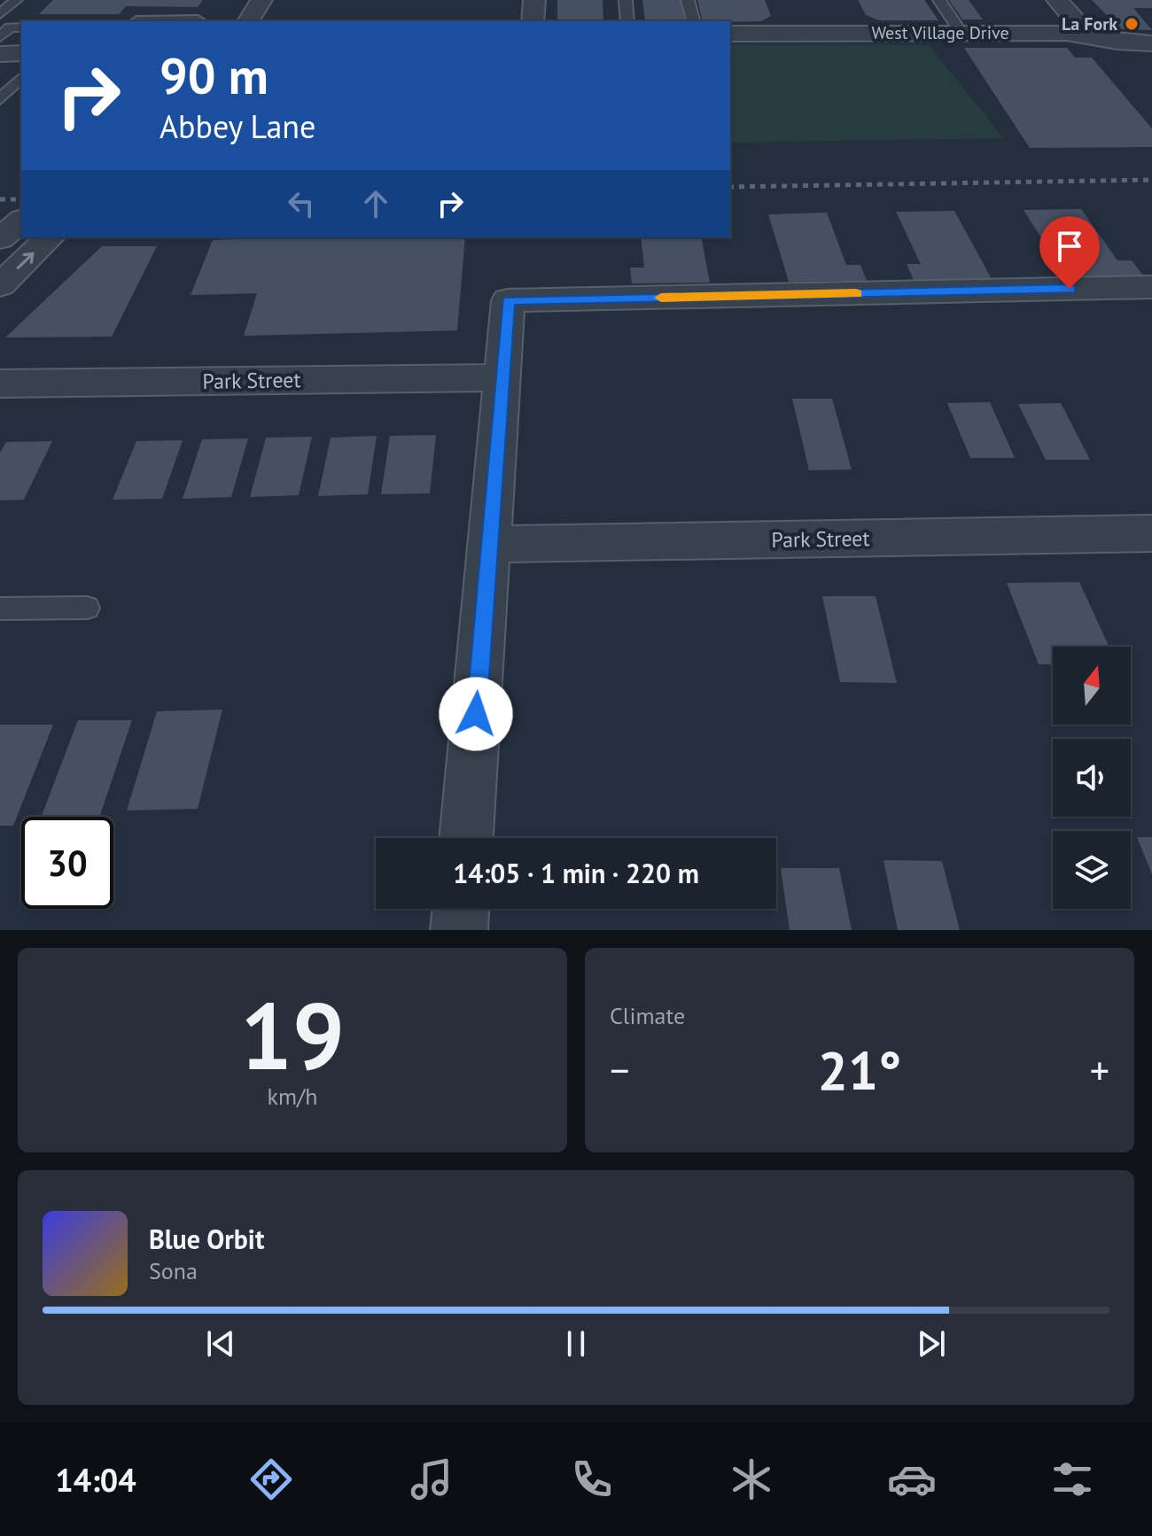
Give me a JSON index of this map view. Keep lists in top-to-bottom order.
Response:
{
  "streets": {
    "street": ["West Village Drive", "Park Street"]
  },
  "places": ["La Fork"],
  "north": "top",
  "page": {
    "turn": ["90 m", "Abbey Lane"],
    "limit": "30",
    "trip": "14:05 · 1 min · 220 m",
    "tile": [
      ["19", "km/h"],
      "Climate"
    ],
    "heat": ["−", "21°", "+"],
    "song": ["Blue Orbit", "Sona"],
    "tabs": "14:04"
  }
}
